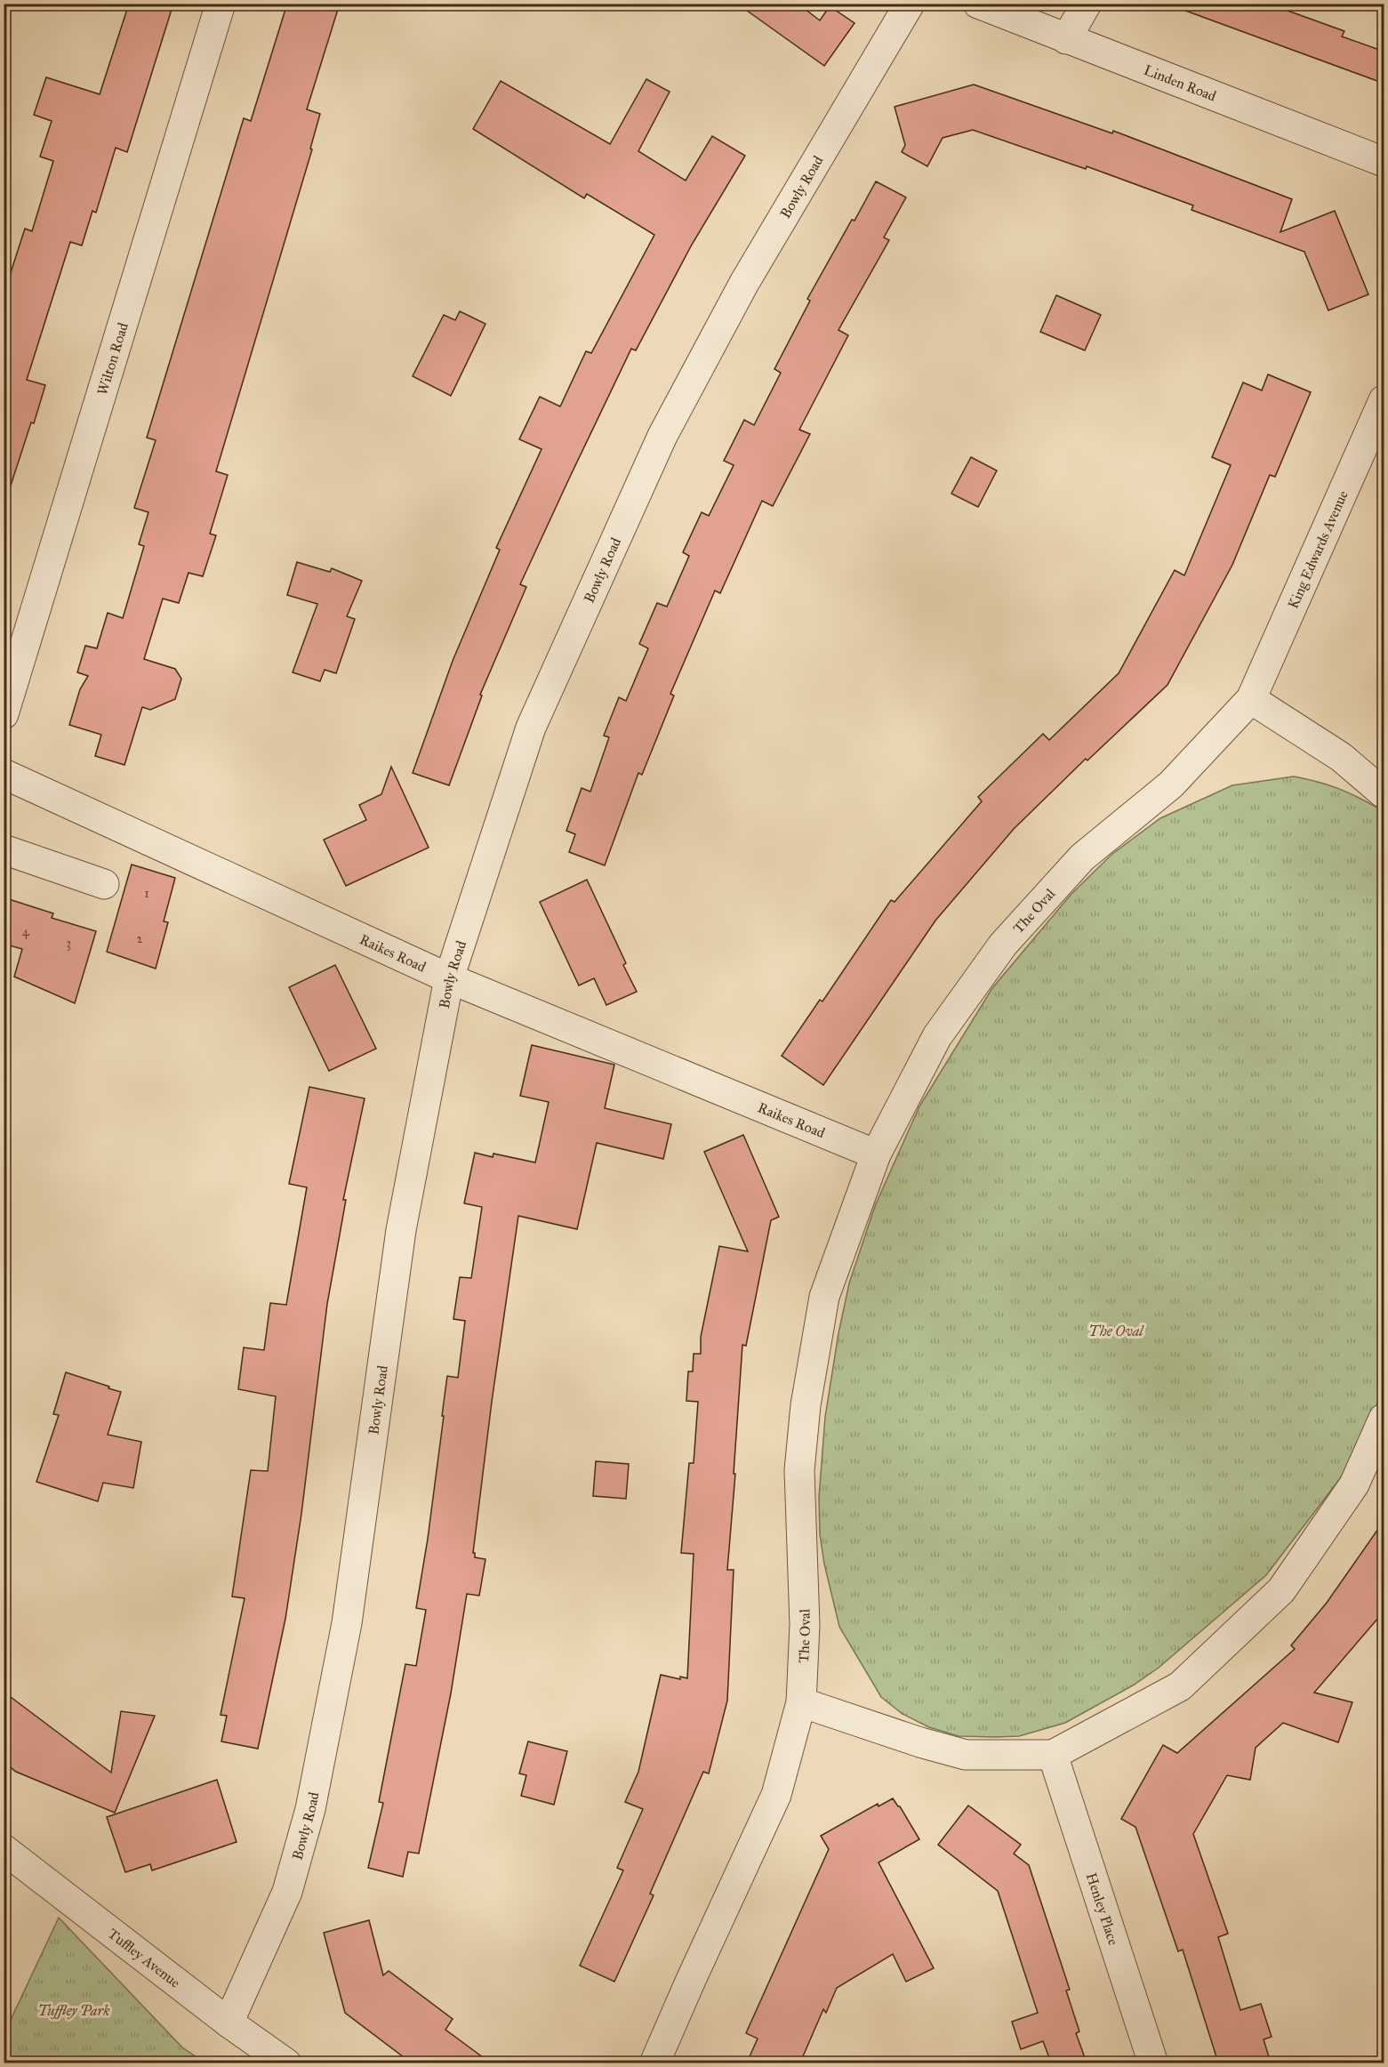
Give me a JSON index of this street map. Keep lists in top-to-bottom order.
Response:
{
  "streets": {
    "street": [
      "Linden Road",
      "Bowly Road",
      "Wilton Road",
      "King Edwards Avenue",
      "The Oval",
      "Raikes Road",
      "Henley Place",
      "Tuffley Avenue"
    ]
  },
  "crossings": [
    ["Bowly Road", "Raikes Road"],
    ["Bowly Road", "Tuffley Avenue"],
    ["King Edwards Avenue", "The Oval"],
    ["The Oval", "Raikes Road"]
  ],
  "parks": ["The Oval", "Tuffley Park"],
  "house_numbers": [
    "1",
    "4",
    "2",
    "3"
  ]
}
